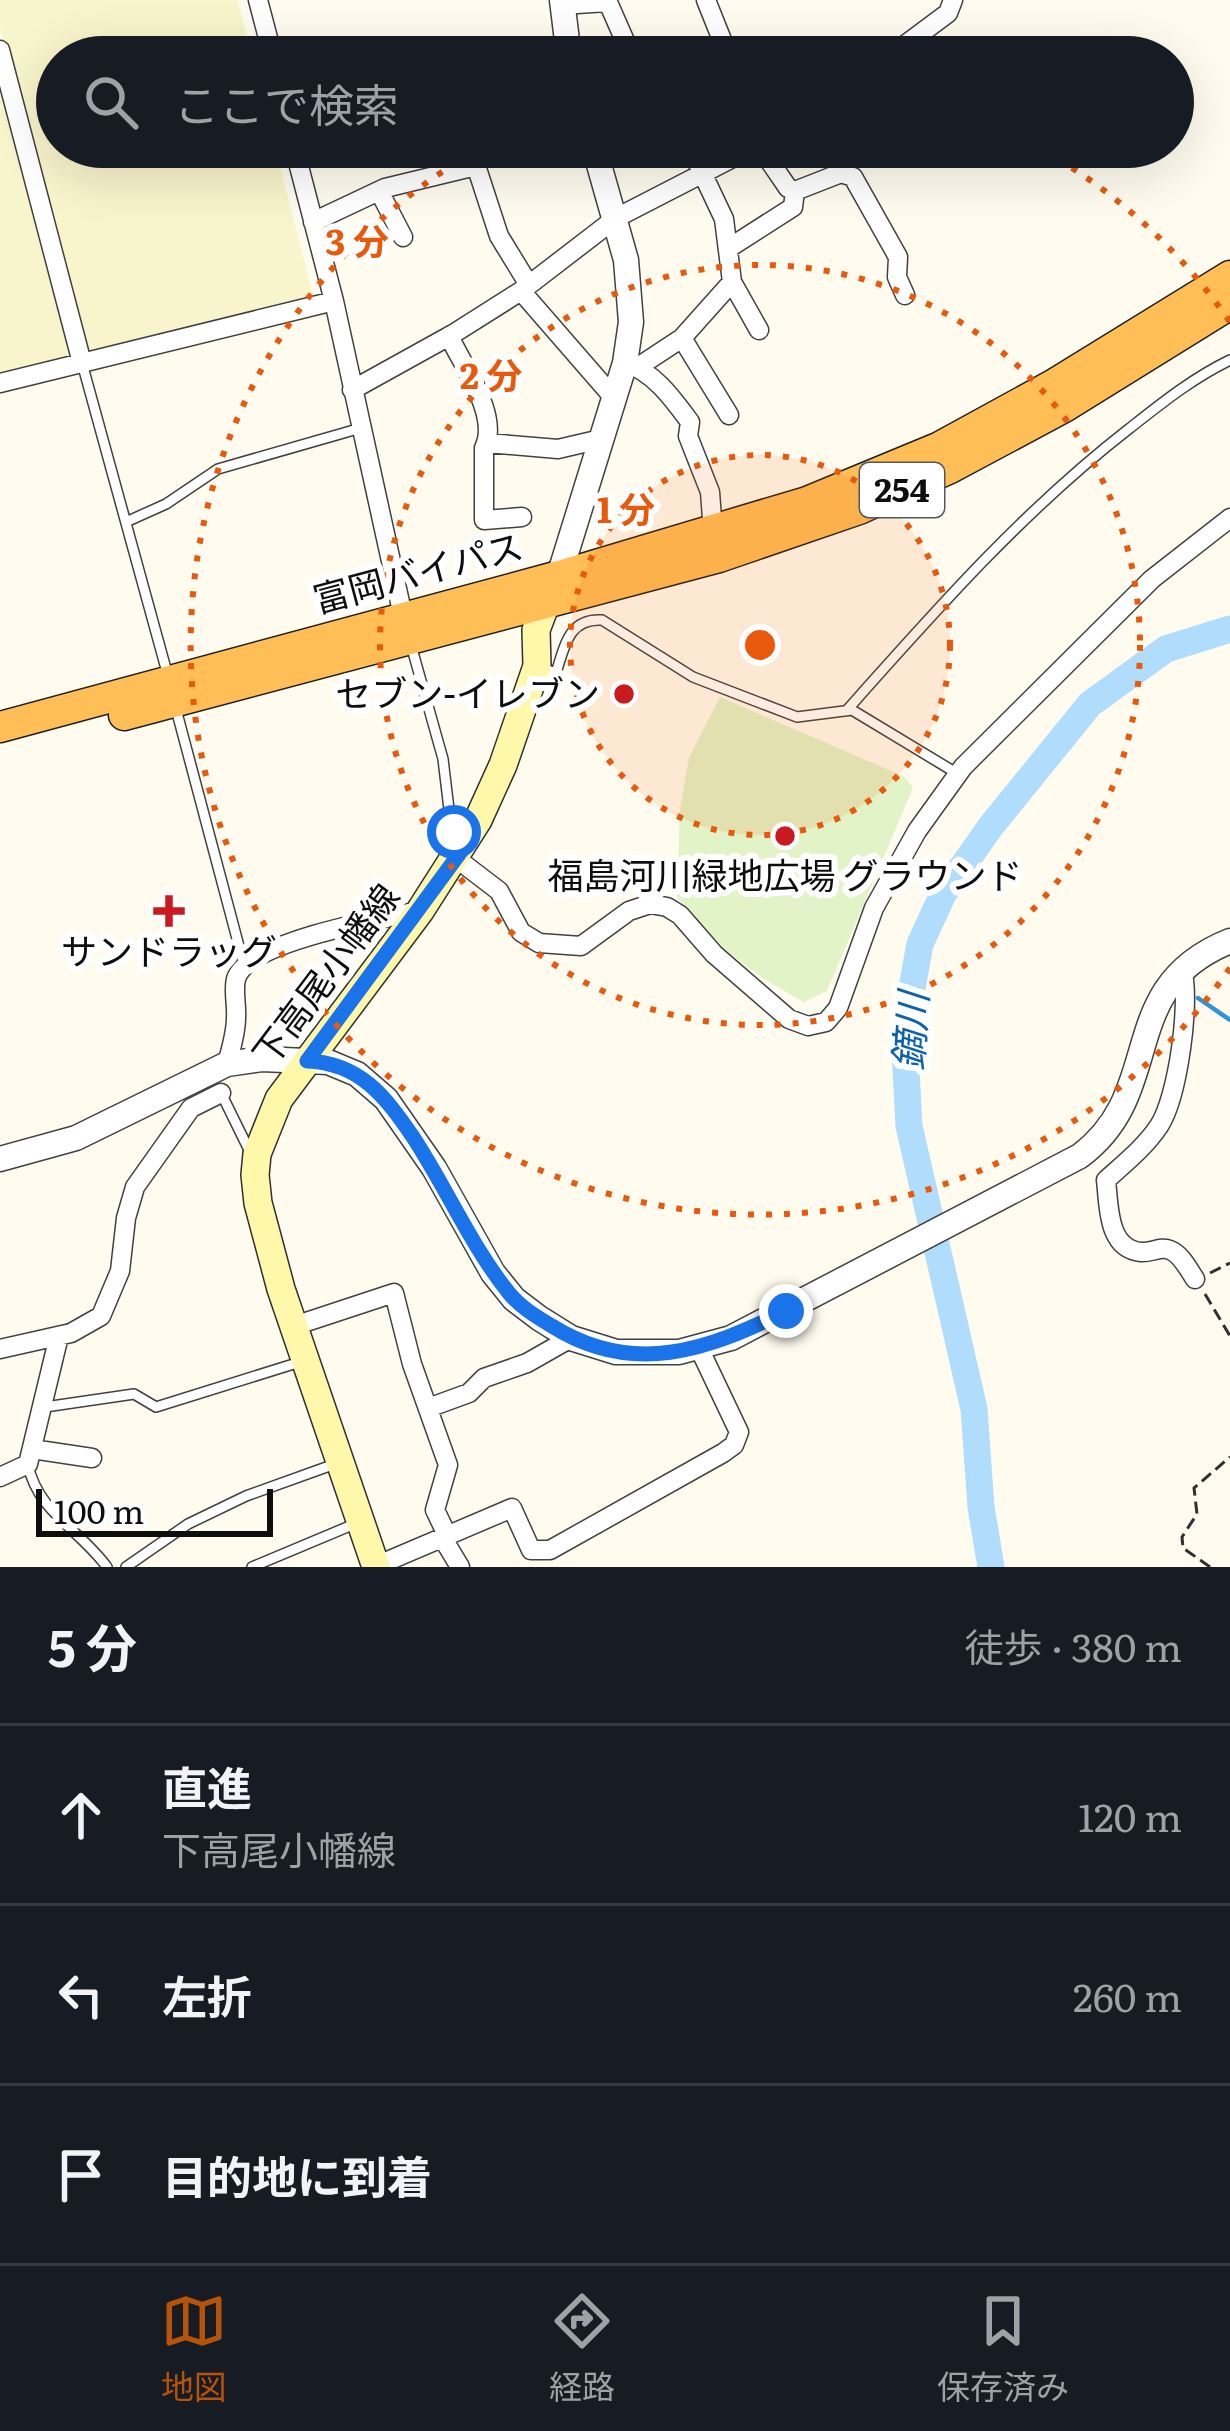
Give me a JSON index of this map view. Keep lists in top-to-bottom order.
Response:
{
  "streets": {
    "highway": ["254", "富岡バイパス"],
    "main road": ["下高尾小幡線"]
  },
  "crossings": [
    ["富岡バイパス", "下高尾小幡線"]
  ],
  "water": ["鏑川"],
  "places": {
    "other": ["セブン-イレブン", "福島河川緑地広場 グラウンド"],
    "health": ["サンドラッグ"]
  },
  "scale_bar": "100 m",
  "page": {
    "search": "ここで検索",
    "scale": "100 m",
    "heading": ["5 分", "徒歩 · 380 m"],
    "list": [
      ["直進", "下高尾小幡線", "120 m"],
      ["左折", "260 m"],
      "目的地に到着"
    ],
    "nav": ["地図", "経路", "保存済み"]
  },
  "rings": ["3 分", "2 分", "1 分"]
}
